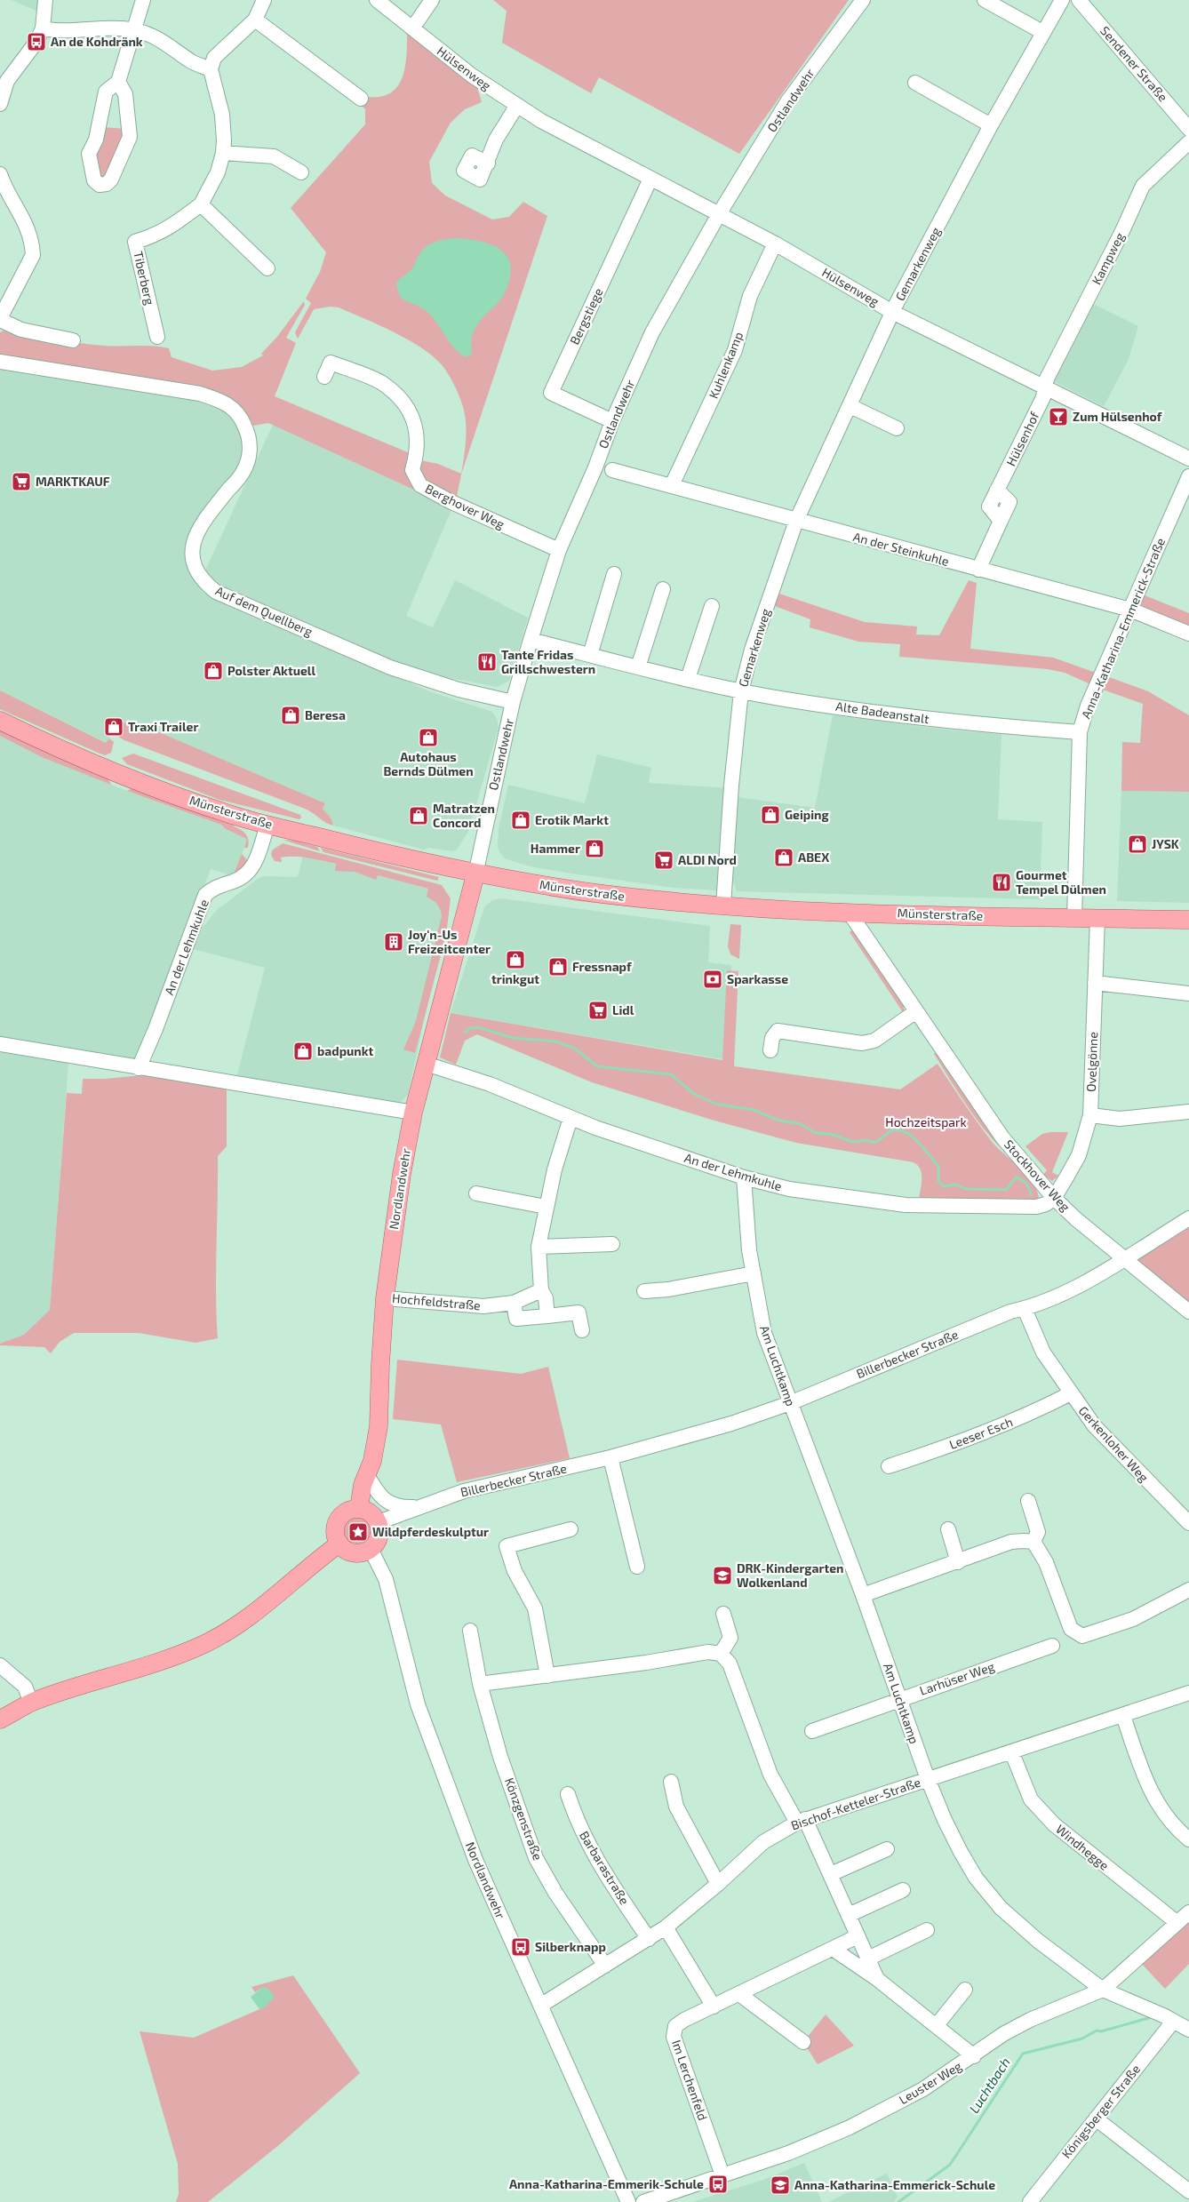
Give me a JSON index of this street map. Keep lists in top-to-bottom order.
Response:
{
  "streets": {
    "main road": ["Münsterstraße", "Nordlandwehr"],
    "street": [
      "Sendener Straße",
      "Hülsenweg",
      "Ostlandwehr",
      "Kampweg",
      "Gemarkenweg",
      "Tiberberg",
      "Bergstiege",
      "Kuhlenkamp",
      "Hülsenhof",
      "Berghover Weg",
      "An der Steinkuhle",
      "Auf dem Quellberg",
      "Anna-Katharina-Emmerick-Straße",
      "Alte Badeanstalt",
      "An der Lehmkuhle",
      "Ovelgönne",
      "Stockhover Weg",
      "Hochfeldstraße",
      "Billerbecker Straße",
      "Am Luchtkamp",
      "Leeser Esch",
      "Gerkenloher Weg",
      "Larhüser Weg",
      "Bischof-Ketteler-Straße",
      "Könzgenstraße",
      "Windhegge",
      "Barbarastraße",
      "Im Lerchenfeld",
      "Leuster Weg",
      "Königsberger Straße"
    ]
  },
  "crossings": [
    ["Hülsenweg", "Ostlandwehr"],
    ["Hülsenweg", "Kampweg"],
    ["Hülsenweg", "Gemarkenweg"],
    ["Hülsenweg", "Bergstiege"],
    ["Hülsenweg", "Kuhlenkamp"],
    ["Hülsenweg", "Hülsenhof"],
    ["Ostlandwehr", "Bergstiege"],
    ["Ostlandwehr", "Berghover Weg"],
    ["Ostlandwehr", "Auf dem Quellberg"],
    ["Ostlandwehr", "Alte Badeanstalt"],
    ["Ostlandwehr", "Münsterstraße"],
    ["Ostlandwehr", "Nordlandwehr"],
    ["Kampweg", "Hülsenhof"],
    ["Gemarkenweg", "An der Steinkuhle"],
    ["Gemarkenweg", "Alte Badeanstalt"],
    ["Gemarkenweg", "Münsterstraße"],
    ["Kuhlenkamp", "An der Steinkuhle"],
    ["Hülsenhof", "An der Steinkuhle"],
    ["An der Steinkuhle", "Anna-Katharina-Emmerick-Straße"],
    ["Anna-Katharina-Emmerick-Straße", "Alte Badeanstalt"],
    ["Anna-Katharina-Emmerick-Straße", "Münsterstraße"],
    ["Münsterstraße", "An der Lehmkuhle"],
    ["Münsterstraße", "Ovelgönne"],
    ["Münsterstraße", "Stockhover Weg"],
    ["Münsterstraße", "Nordlandwehr"],
    ["An der Lehmkuhle", "Ovelgönne"],
    ["An der Lehmkuhle", "Stockhover Weg"],
    ["An der Lehmkuhle", "Nordlandwehr"],
    ["An der Lehmkuhle", "Am Luchtkamp"],
    ["Ovelgönne", "Stockhover Weg"],
    ["Stockhover Weg", "Billerbecker Straße"],
    ["Nordlandwehr", "Hochfeldstraße"],
    ["Nordlandwehr", "Billerbecker Straße"],
    ["Nordlandwehr", "Bischof-Ketteler-Straße"],
    ["Billerbecker Straße", "Am Luchtkamp"],
    ["Billerbecker Straße", "Gerkenloher Weg"],
    ["Am Luchtkamp", "Larhüser Weg"],
    ["Am Luchtkamp", "Bischof-Ketteler-Straße"],
    ["Am Luchtkamp", "Leuster Weg"],
    ["Am Luchtkamp", "Königsberger Straße"],
    ["Leeser Esch", "Gerkenloher Weg"],
    ["Bischof-Ketteler-Straße", "Könzgenstraße"],
    ["Bischof-Ketteler-Straße", "Windhegge"],
    ["Bischof-Ketteler-Straße", "Barbarastraße"],
    ["Windhegge", "Leuster Weg"],
    ["Im Lerchenfeld", "Leuster Weg"]
  ],
  "water": ["Luchtbach"],
  "parks": ["Hochzeitspark"],
  "places": {
    "bus stop": ["An de Kohdränk", "Silberknapp", "Anna-Katharina-Emmerik-Schule"],
    "bar": ["Zum Hülsenhof"],
    "supermarket": ["MARKTKAUF", "ALDI Nord", "Lidl"],
    "restaurant": ["Tante Fridas Grillschwestern", "Gourmet Tempel Dülmen"],
    "shop": [
      "Polster Aktuell",
      "Beresa",
      "Traxi Trailer",
      "Autohaus Bernds Dülmen",
      "Geiping",
      "Matratzen Concord",
      "Erotik Markt",
      "JYSK",
      "Hammer",
      "ABEX",
      "trinkgut",
      "Fressnapf",
      "badpunkt"
    ],
    "building": ["Joy'n-Us Freizeitcenter"],
    "bank": ["Sparkasse"],
    "place": ["Wildpferdeskulptur"],
    "school or university": ["DRK-Kindergarten Wolkenland", "Anna-Katharina-Emmerick-Schule"]
  }
}
